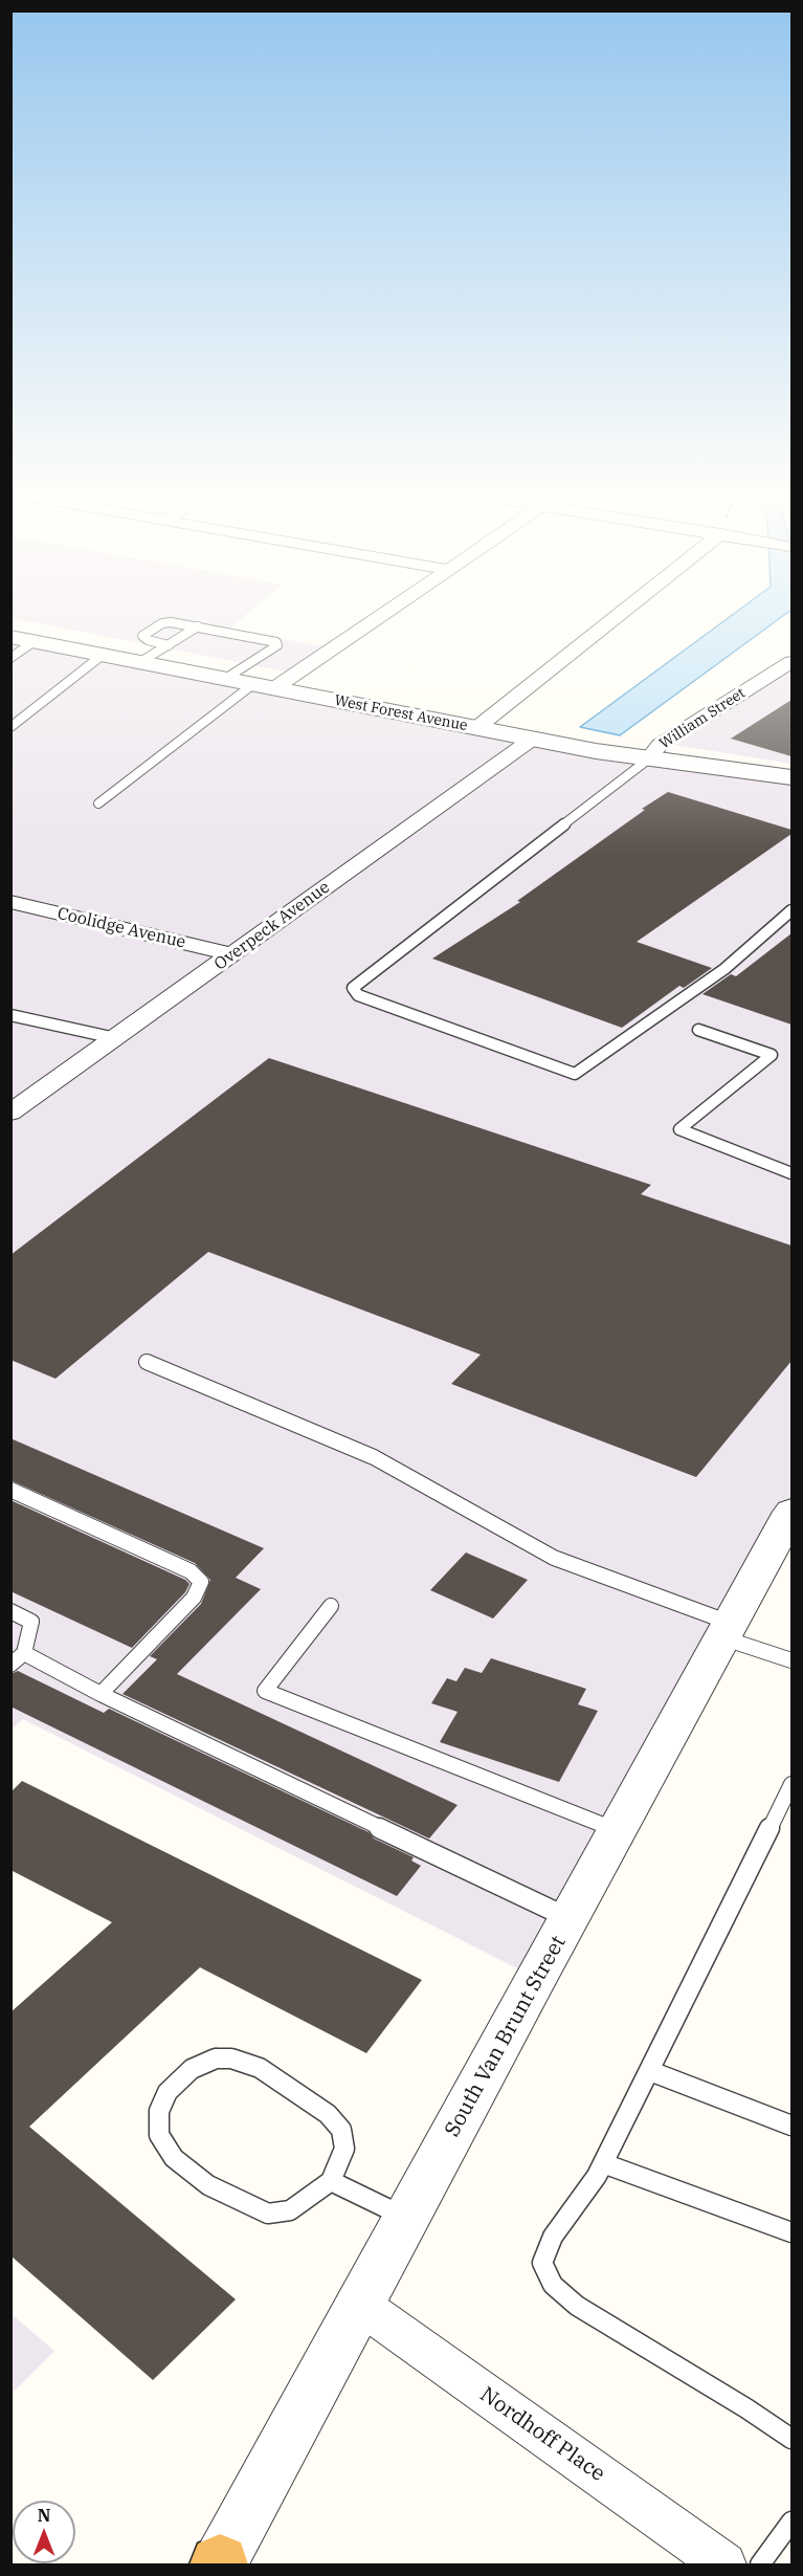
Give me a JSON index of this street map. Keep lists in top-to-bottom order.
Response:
{
  "streets": {
    "street": [
      "West Forest Avenue",
      "William Street",
      "Overpeck Avenue",
      "Coolidge Avenue",
      "South Van Brunt Street",
      "Nordhoff Place"
    ]
  },
  "crossings": [
    ["West Forest Avenue", "William Street"],
    ["West Forest Avenue", "Overpeck Avenue"],
    ["Overpeck Avenue", "Coolidge Avenue"],
    ["South Van Brunt Street", "Nordhoff Place"]
  ],
  "north": "top"
}
